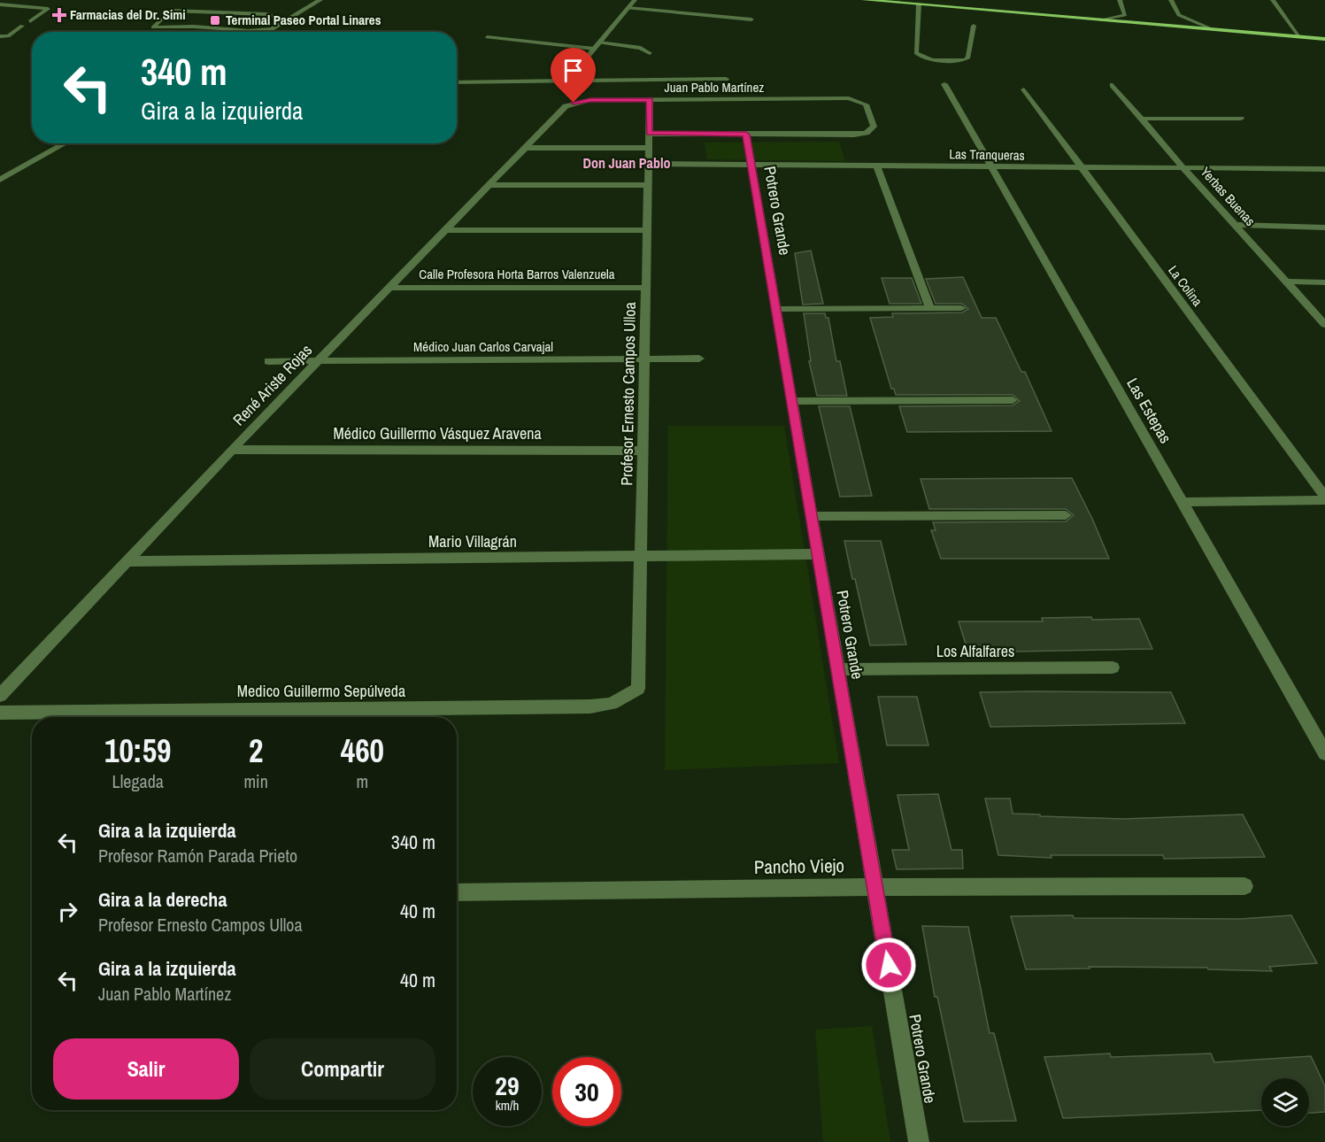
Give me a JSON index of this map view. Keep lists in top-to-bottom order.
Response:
{
  "streets": {
    "street": [
      "Juan Pablo Martínez",
      "Las Tranqueras",
      "Yerbas Buenas",
      "Potrero Grande",
      "Calle Profesora Horta Barros Valenzuela",
      "La Colina",
      "Médico Juan Carlos Carvajal",
      "René Ariste Rojas",
      "Profesor Ernesto Campos Ulloa",
      "Las Estepas",
      "Médico Guillermo Vásquez Aravena",
      "Mario Villagrán",
      "Los Alfalfares",
      "Medico Guillermo Sepúlveda",
      "Pancho Viejo"
    ]
  },
  "crossings": [
    ["Juan Pablo Martínez", "Potrero Grande"],
    ["Juan Pablo Martínez", "René Ariste Rojas"],
    ["Juan Pablo Martínez", "Profesor Ernesto Campos Ulloa"],
    ["Las Tranqueras", "Yerbas Buenas"],
    ["Las Tranqueras", "Potrero Grande"],
    ["Las Tranqueras", "La Colina"],
    ["Las Tranqueras", "Profesor Ernesto Campos Ulloa"],
    ["Las Tranqueras", "Las Estepas"],
    ["Potrero Grande", "Mario Villagrán"],
    ["Potrero Grande", "Los Alfalfares"],
    ["Potrero Grande", "Pancho Viejo"],
    ["Calle Profesora Horta Barros Valenzuela", "René Ariste Rojas"],
    ["Calle Profesora Horta Barros Valenzuela", "Profesor Ernesto Campos Ulloa"],
    ["Médico Juan Carlos Carvajal", "René Ariste Rojas"],
    ["Médico Juan Carlos Carvajal", "Profesor Ernesto Campos Ulloa"],
    ["René Ariste Rojas", "Médico Guillermo Vásquez Aravena"],
    ["René Ariste Rojas", "Mario Villagrán"],
    ["Profesor Ernesto Campos Ulloa", "Médico Guillermo Vásquez Aravena"],
    ["Profesor Ernesto Campos Ulloa", "Mario Villagrán"],
    ["Profesor Ernesto Campos Ulloa", "Medico Guillermo Sepúlveda"]
  ],
  "districts": ["Don Juan Pablo"],
  "places": {
    "health": ["Farmacias del Dr. Simi"],
    "transit": ["Terminal Paseo Portal Linares"]
  },
  "page": {
    "turn": ["340 m", "Gira a la izquierda"],
    "eta": [
      "10:59",
      "Llegada",
      "2",
      "min",
      "460",
      "m"
    ],
    "list": [
      {
        "name": "Gira a la izquierda",
        "note": "Profesor Ramón Parada Prieto",
        "value": "340 m"
      },
      {
        "name": "Gira a la derecha",
        "note": "Profesor Ernesto Campos Ulloa",
        "value": "40 m"
      },
      {
        "name": "Gira a la izquierda",
        "note": "Juan Pablo Martínez",
        "value": "40 m"
      }
    ],
    "buttons": ["Salir", "Compartir"],
    "speed": "29 km/h",
    "limit": "30"
  }
}
